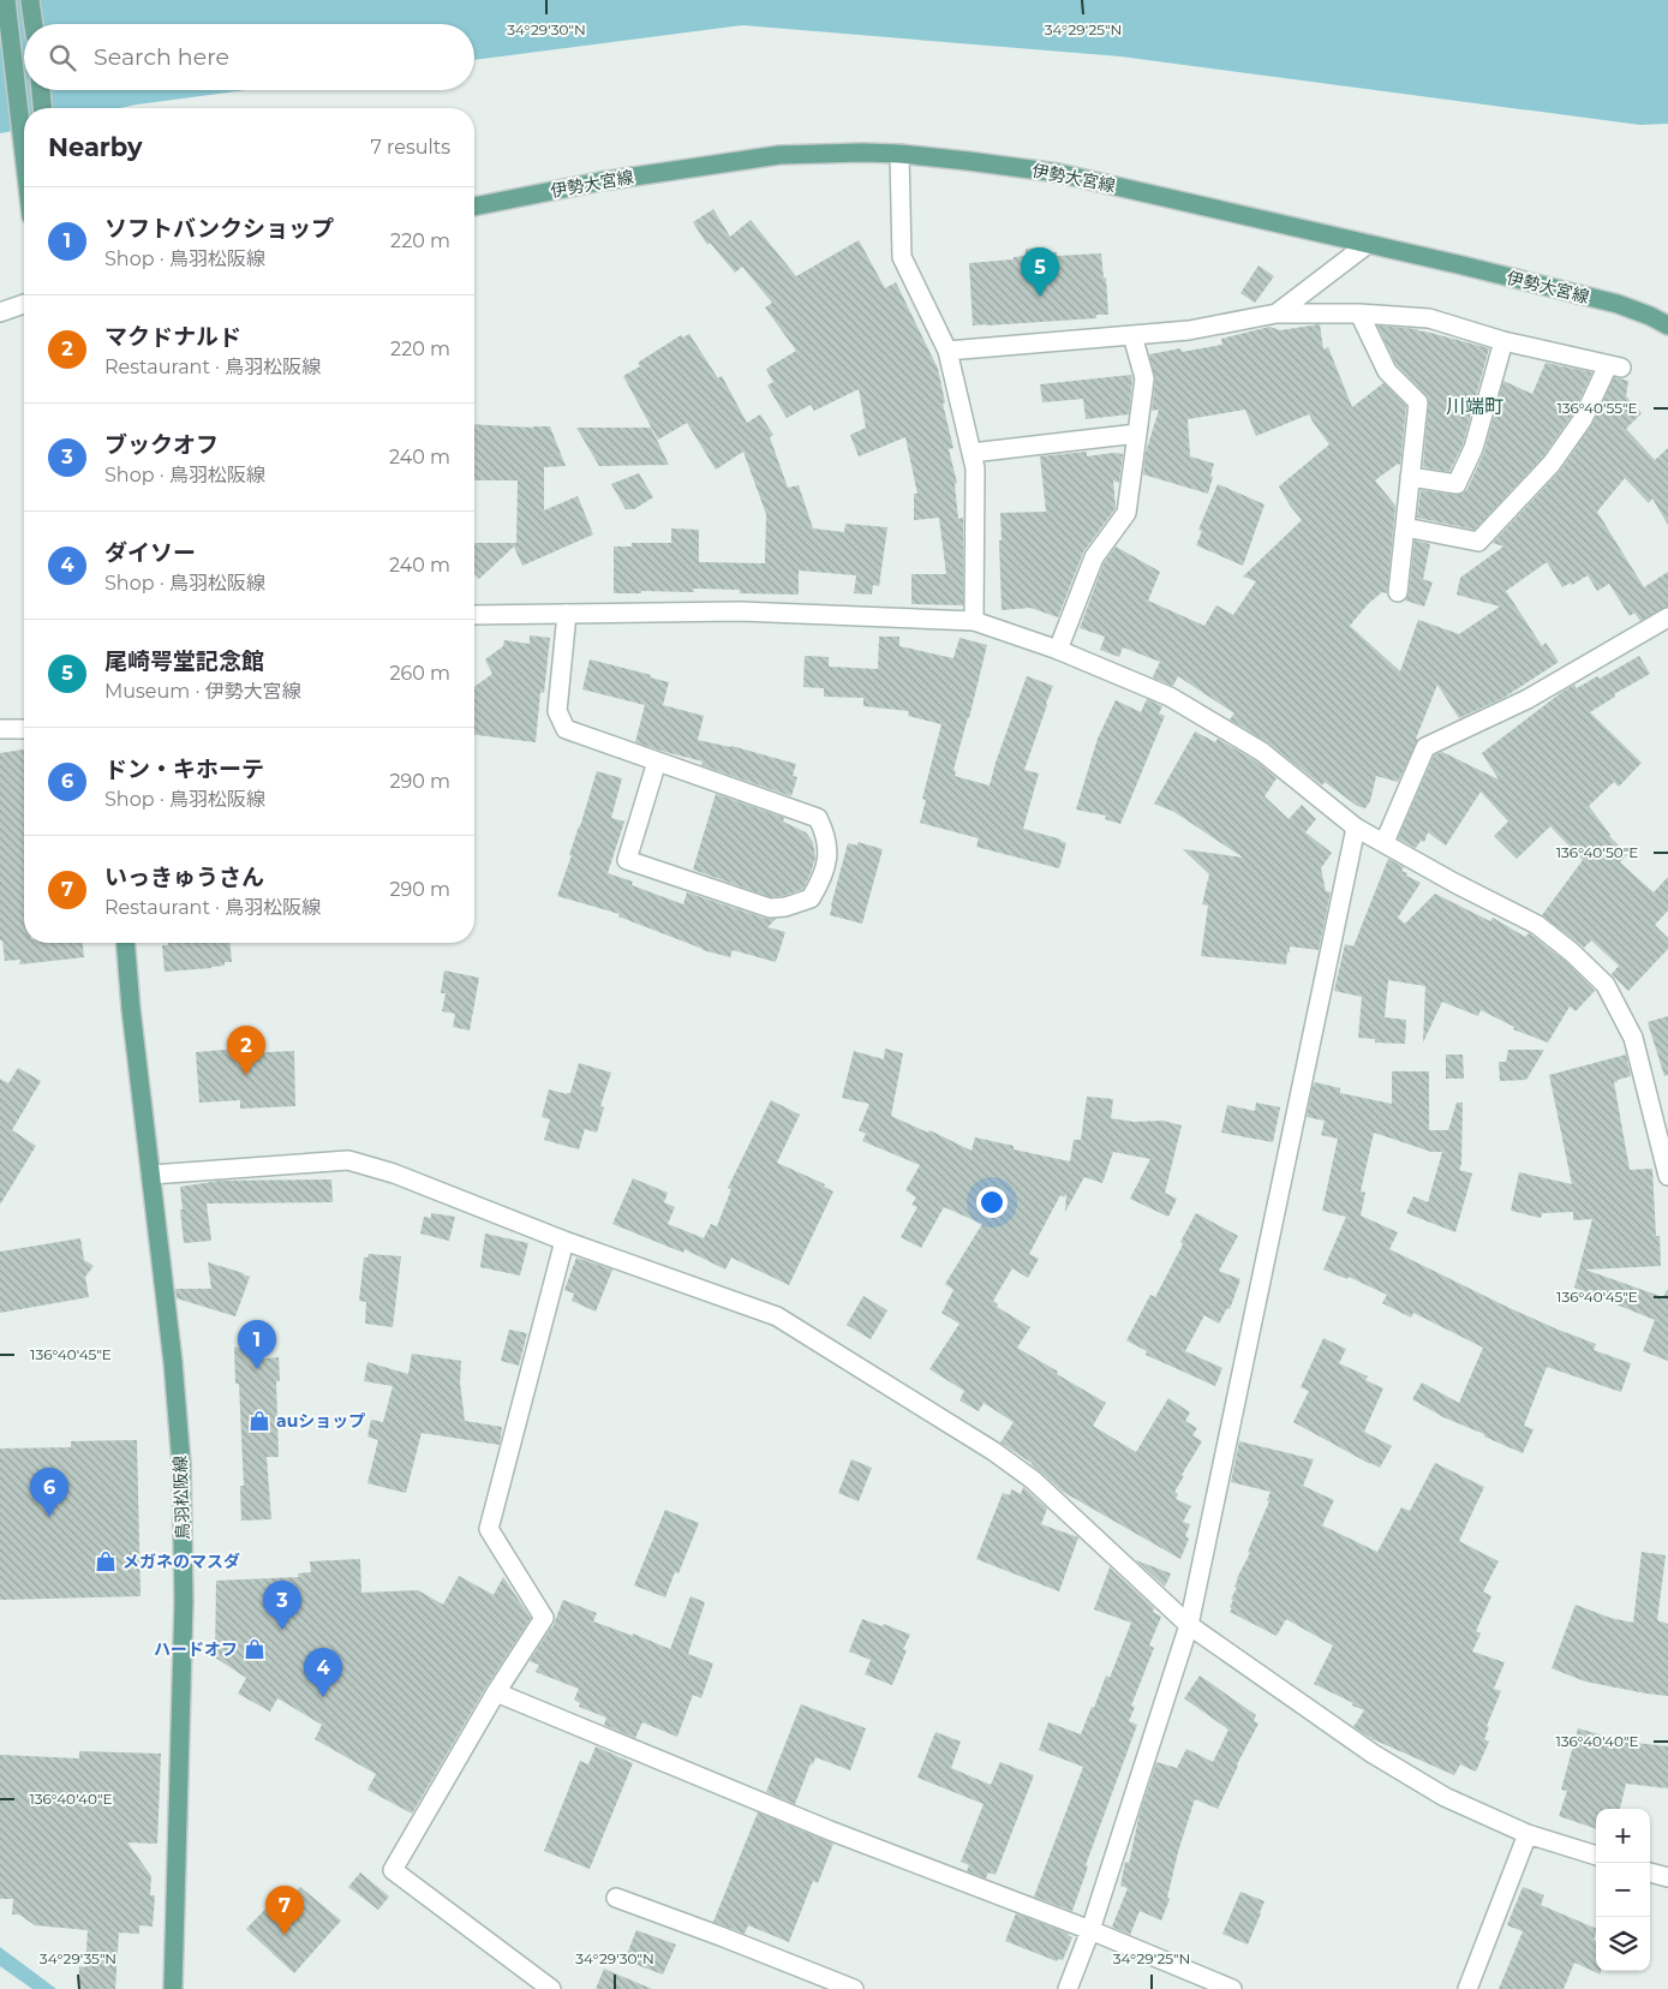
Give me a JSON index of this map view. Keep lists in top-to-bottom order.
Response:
{
  "streets": {
    "main road": ["伊勢大宮線", "鳥羽松阪線"]
  },
  "districts": ["川端町"],
  "places": {
    "shop": ["auショップ", "メガネのマスダ", "ハードオフ"]
  },
  "page": {
    "search": "Search here",
    "heading": ["Nearby", "7 results"],
    "list": [
      {
        "mark": "1",
        "name": "ソフトバンクショップ",
        "note": "Shop · 鳥羽松阪線",
        "value": "220 m"
      },
      {
        "mark": "2",
        "name": "マクドナルド",
        "note": "Restaurant · 鳥羽松阪線",
        "value": "220 m"
      },
      {
        "mark": "3",
        "name": "ブックオフ",
        "note": "Shop · 鳥羽松阪線",
        "value": "240 m"
      },
      {
        "mark": "4",
        "name": "ダイソー",
        "note": "Shop · 鳥羽松阪線",
        "value": "240 m"
      },
      {
        "mark": "5",
        "name": "尾崎咢堂記念館",
        "note": "Museum · 伊勢大宮線",
        "value": "260 m"
      },
      {
        "mark": "6",
        "name": "ドン・キホーテ",
        "note": "Shop · 鳥羽松阪線",
        "value": "290 m"
      },
      {
        "mark": "7",
        "name": "いっきゅうさん",
        "note": "Restaurant · 鳥羽松阪線",
        "value": "290 m"
      }
    ],
    "pins": [
      "5",
      "2",
      "1",
      "6",
      "3",
      "4",
      "7"
    ],
    "map_buttons": ["+", "−"]
  },
  "coordinates": [
    "34°29'30\"N",
    "34°29'25\"N",
    "136°40'55\"E",
    "136°40'50\"E",
    "136°40'45\"E",
    "136°40'40\"E",
    "34°29'35\"N"
  ]
}
